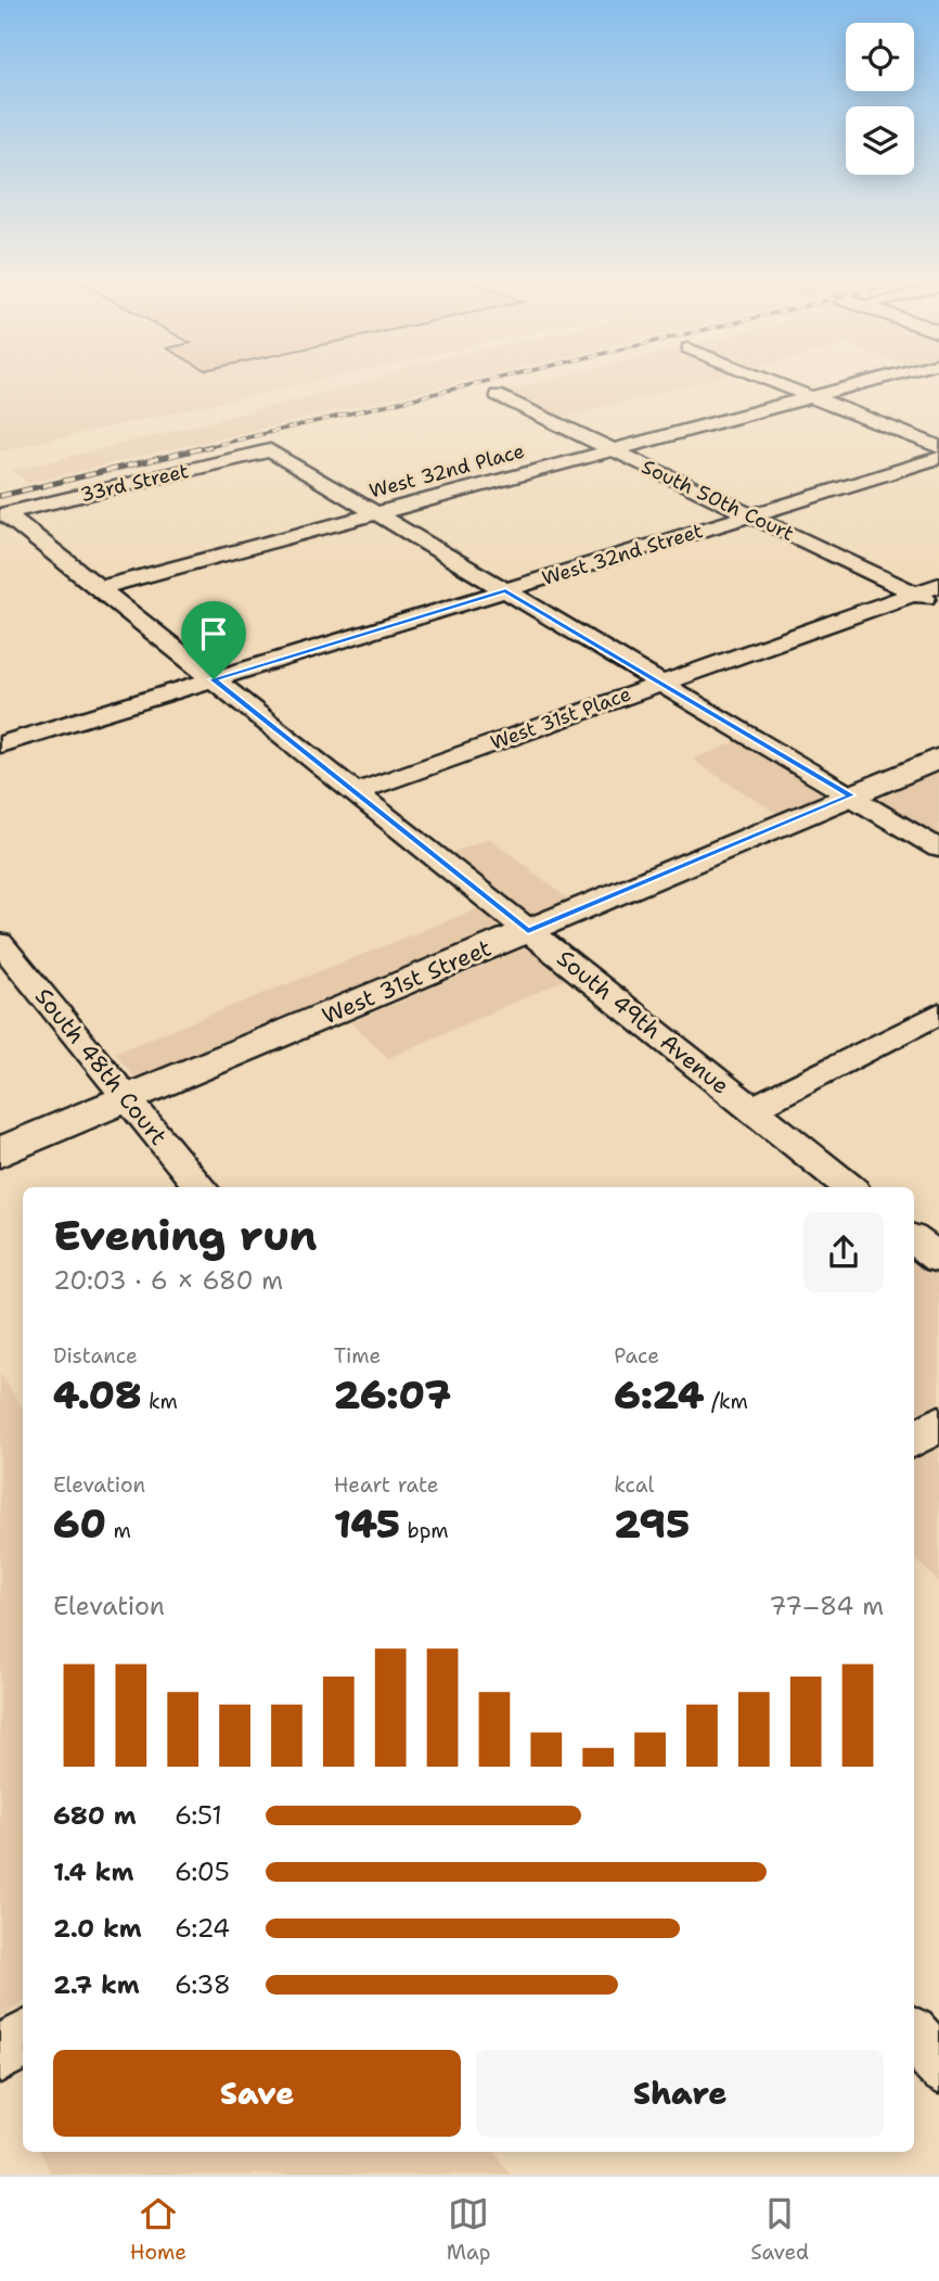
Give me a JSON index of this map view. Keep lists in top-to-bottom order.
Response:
{
  "streets": {
    "main road": ["West 31st Street"],
    "street": [
      "West 32nd Place",
      "33rd Street",
      "South 50th Court",
      "West 32nd Street",
      "West 31st Place",
      "South 49th Avenue",
      "South 48th Court"
    ]
  },
  "crossings": [
    ["West 32nd Place", "33rd Street"],
    ["West 32nd Place", "South 50th Court"],
    ["West 32nd Place", "South 49th Avenue"],
    ["33rd Street", "South 49th Avenue"],
    ["South 50th Court", "West 32nd Street"],
    ["South 50th Court", "West 31st Place"],
    ["West 32nd Street", "South 49th Avenue"],
    ["West 31st Place", "South 49th Avenue"],
    ["West 31st Street", "South 49th Avenue"],
    ["West 31st Street", "South 48th Court"]
  ],
  "page": {
    "heading": ["Evening run", "20:03 · 6 × 680 m"],
    "stats": [
      ["Distance", "4.08 km"],
      ["Time", "26:07"],
      ["Pace", "6:24 /km"],
      ["Elevation", "60 m"],
      ["Heart rate", "145 bpm"],
      ["kcal", "295"]
    ],
    "chart": ["Elevation", "77–84 m"],
    "list": [
      {
        "name": "680 m",
        "note": "6:51"
      },
      {
        "name": "1.4 km",
        "note": "6:05"
      },
      {
        "name": "2.0 km",
        "note": "6:24"
      },
      {
        "name": "2.7 km",
        "note": "6:38"
      }
    ],
    "buttons": ["Save", "Share"],
    "tabs": ["Home", "Map", "Saved"]
  }
}
